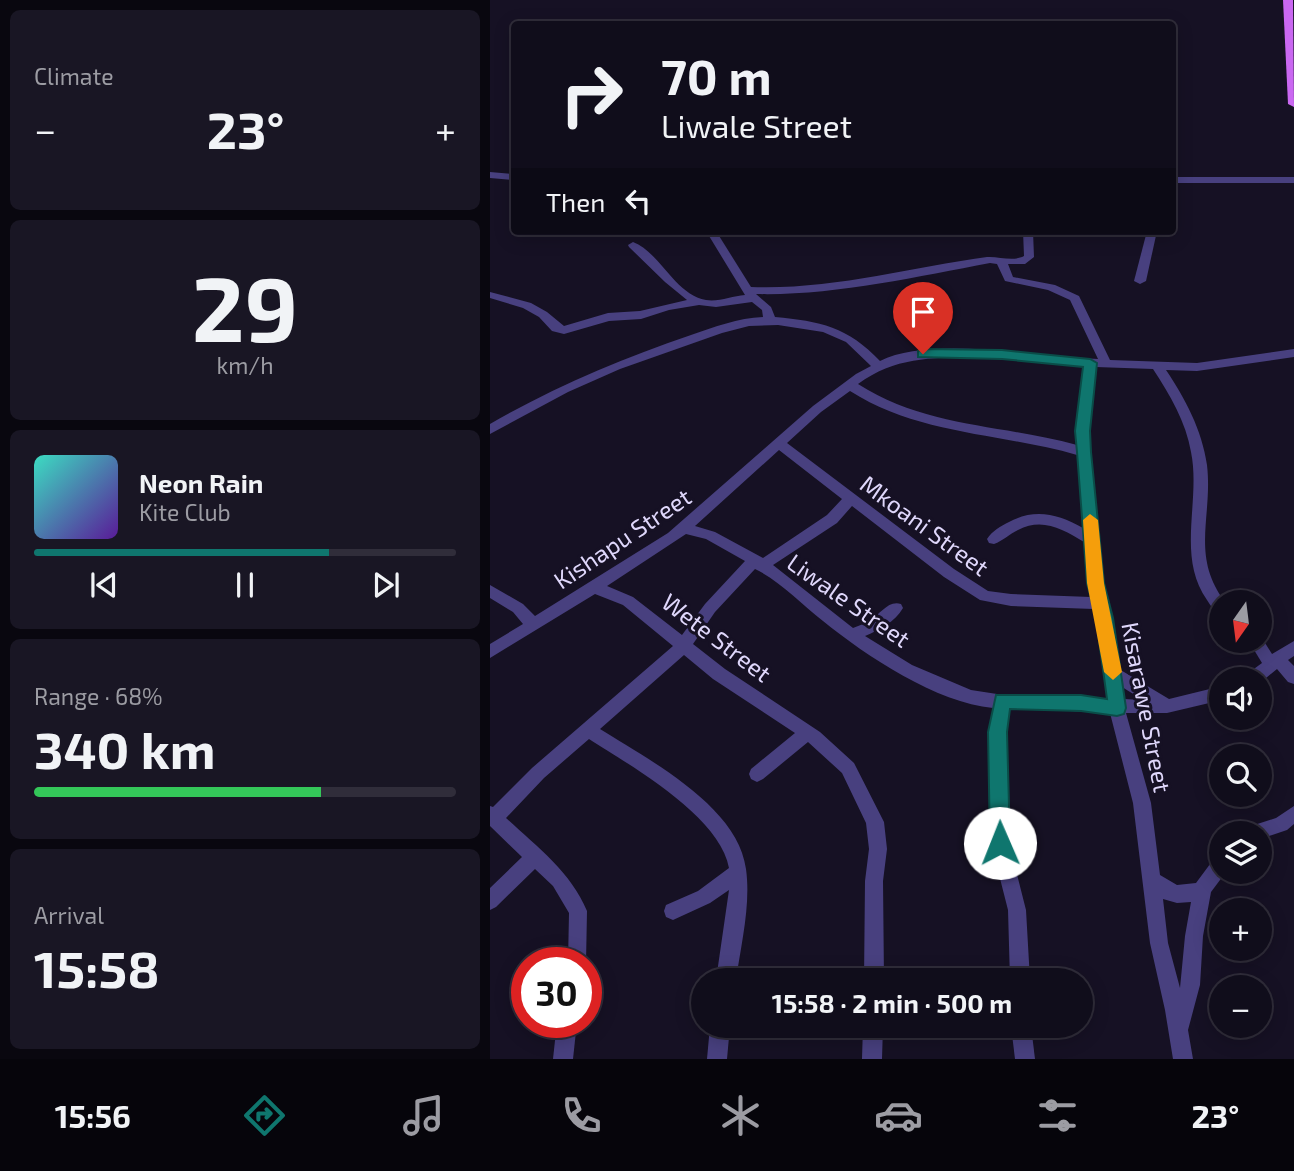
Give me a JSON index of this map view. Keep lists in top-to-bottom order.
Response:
{
  "streets": {
    "street": [
      "Mkoani Street",
      "Kishapu Street",
      "Liwale Street",
      "Wete Street",
      "Kisarawe Street"
    ]
  },
  "crossings": [
    ["Mkoani Street", "Kishapu Street"],
    ["Mkoani Street", "Kisarawe Street"],
    ["Kishapu Street", "Liwale Street"],
    ["Kishapu Street", "Wete Street"],
    ["Kishapu Street", "Kisarawe Street"],
    ["Liwale Street", "Kisarawe Street"]
  ],
  "north": "bottom",
  "page": {
    "tile": [
      "Climate",
      ["29", "km/h"],
      ["Range · 68%", "340 km"],
      ["Arrival", "15:58"]
    ],
    "turn": ["70 m", "Liwale Street"],
    "heat": ["−", "23°", "+"],
    "then": "Then",
    "song": ["Neon Rain", "Kite Club"],
    "map_buttons": ["+", "−"],
    "limit": "30",
    "trip": "15:58 · 2 min · 500 m",
    "tabs": ["15:56", "23°"]
  }
}
